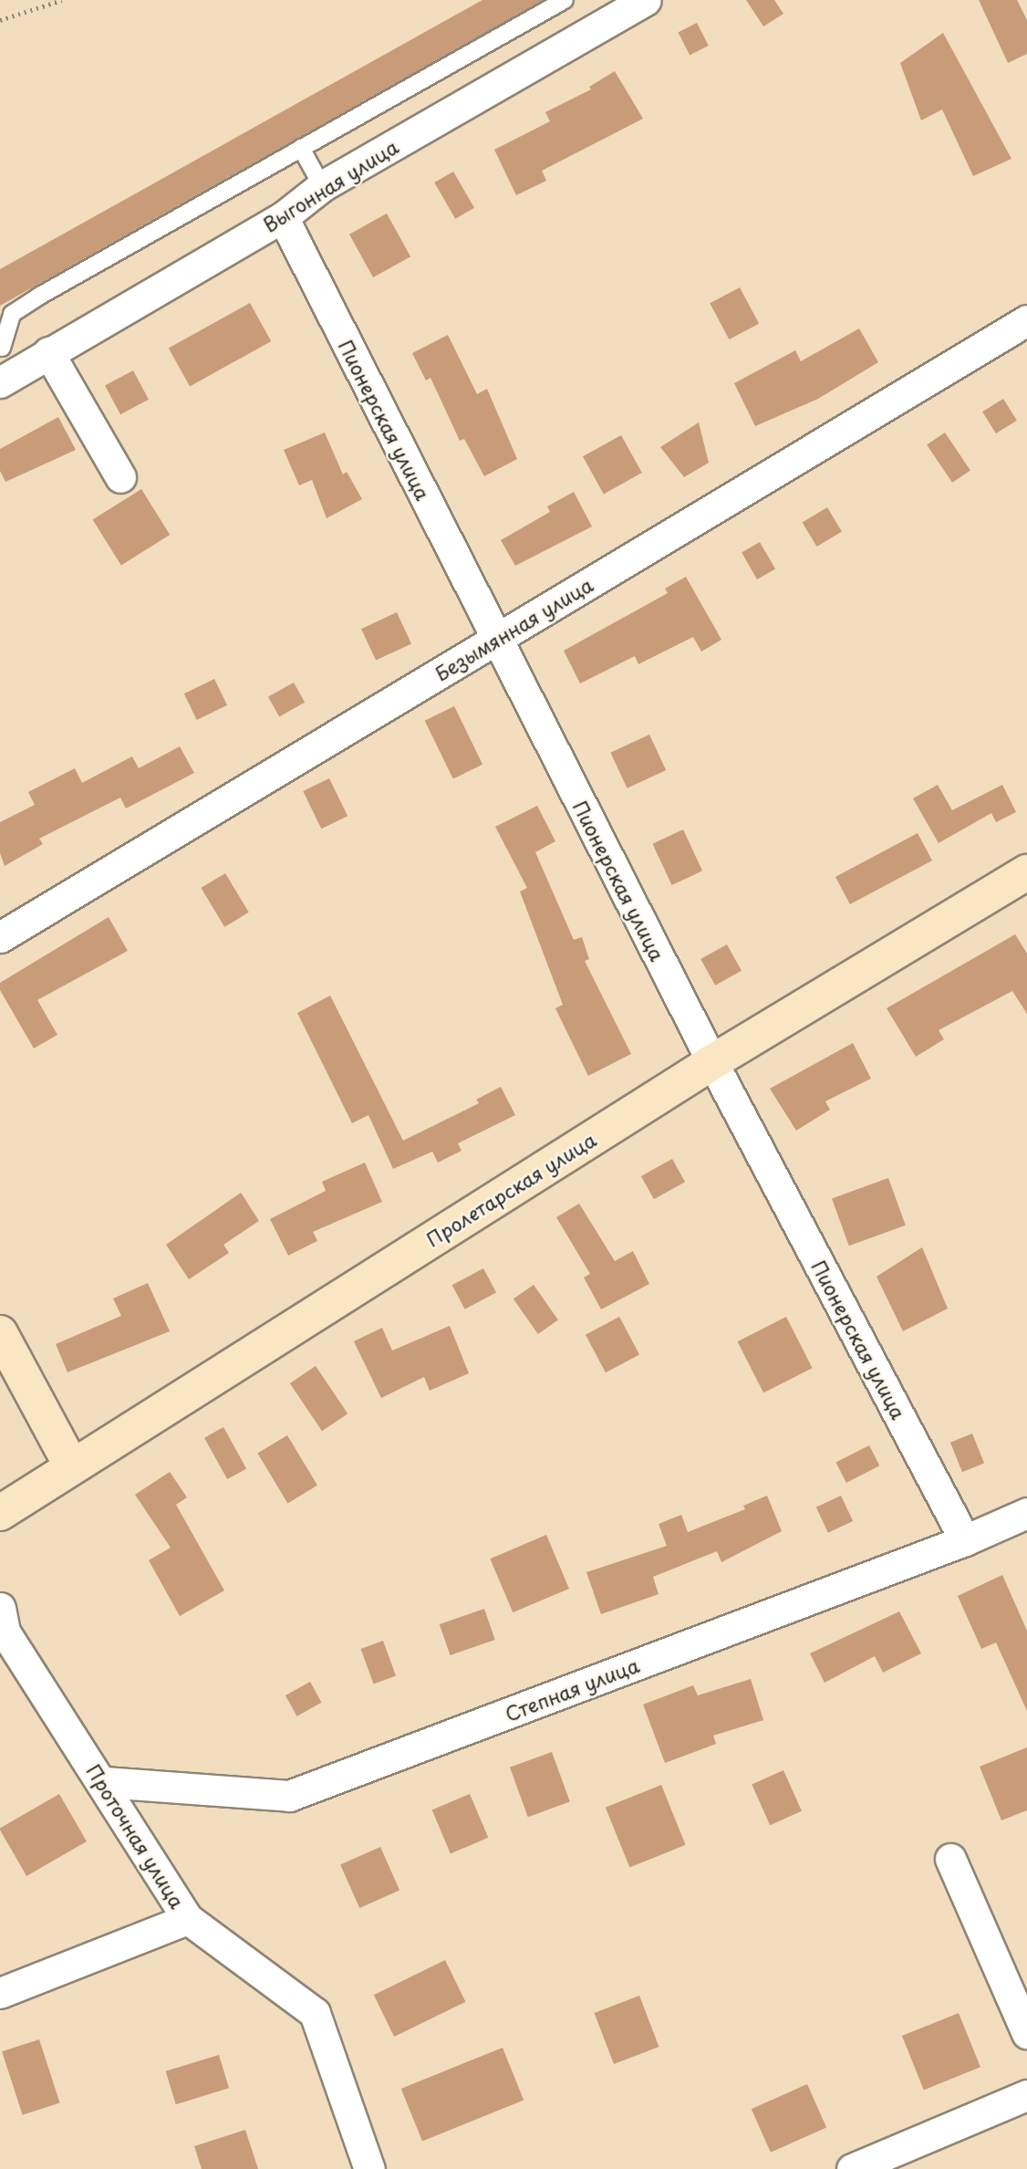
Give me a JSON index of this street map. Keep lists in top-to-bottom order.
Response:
{
  "streets": {
    "street": [
      "Выгонная улица",
      "Пионерская улица",
      "Безымянная улица",
      "Пролетарская улица",
      "Степная улица",
      "Проточная улица"
    ]
  },
  "crossings": [
    ["Выгонная улица", "Пионерская улица"],
    ["Пионерская улица", "Безымянная улица"],
    ["Пионерская улица", "Пролетарская улица"],
    ["Пионерская улица", "Степная улица"],
    ["Степная улица", "Проточная улица"]
  ]
}
